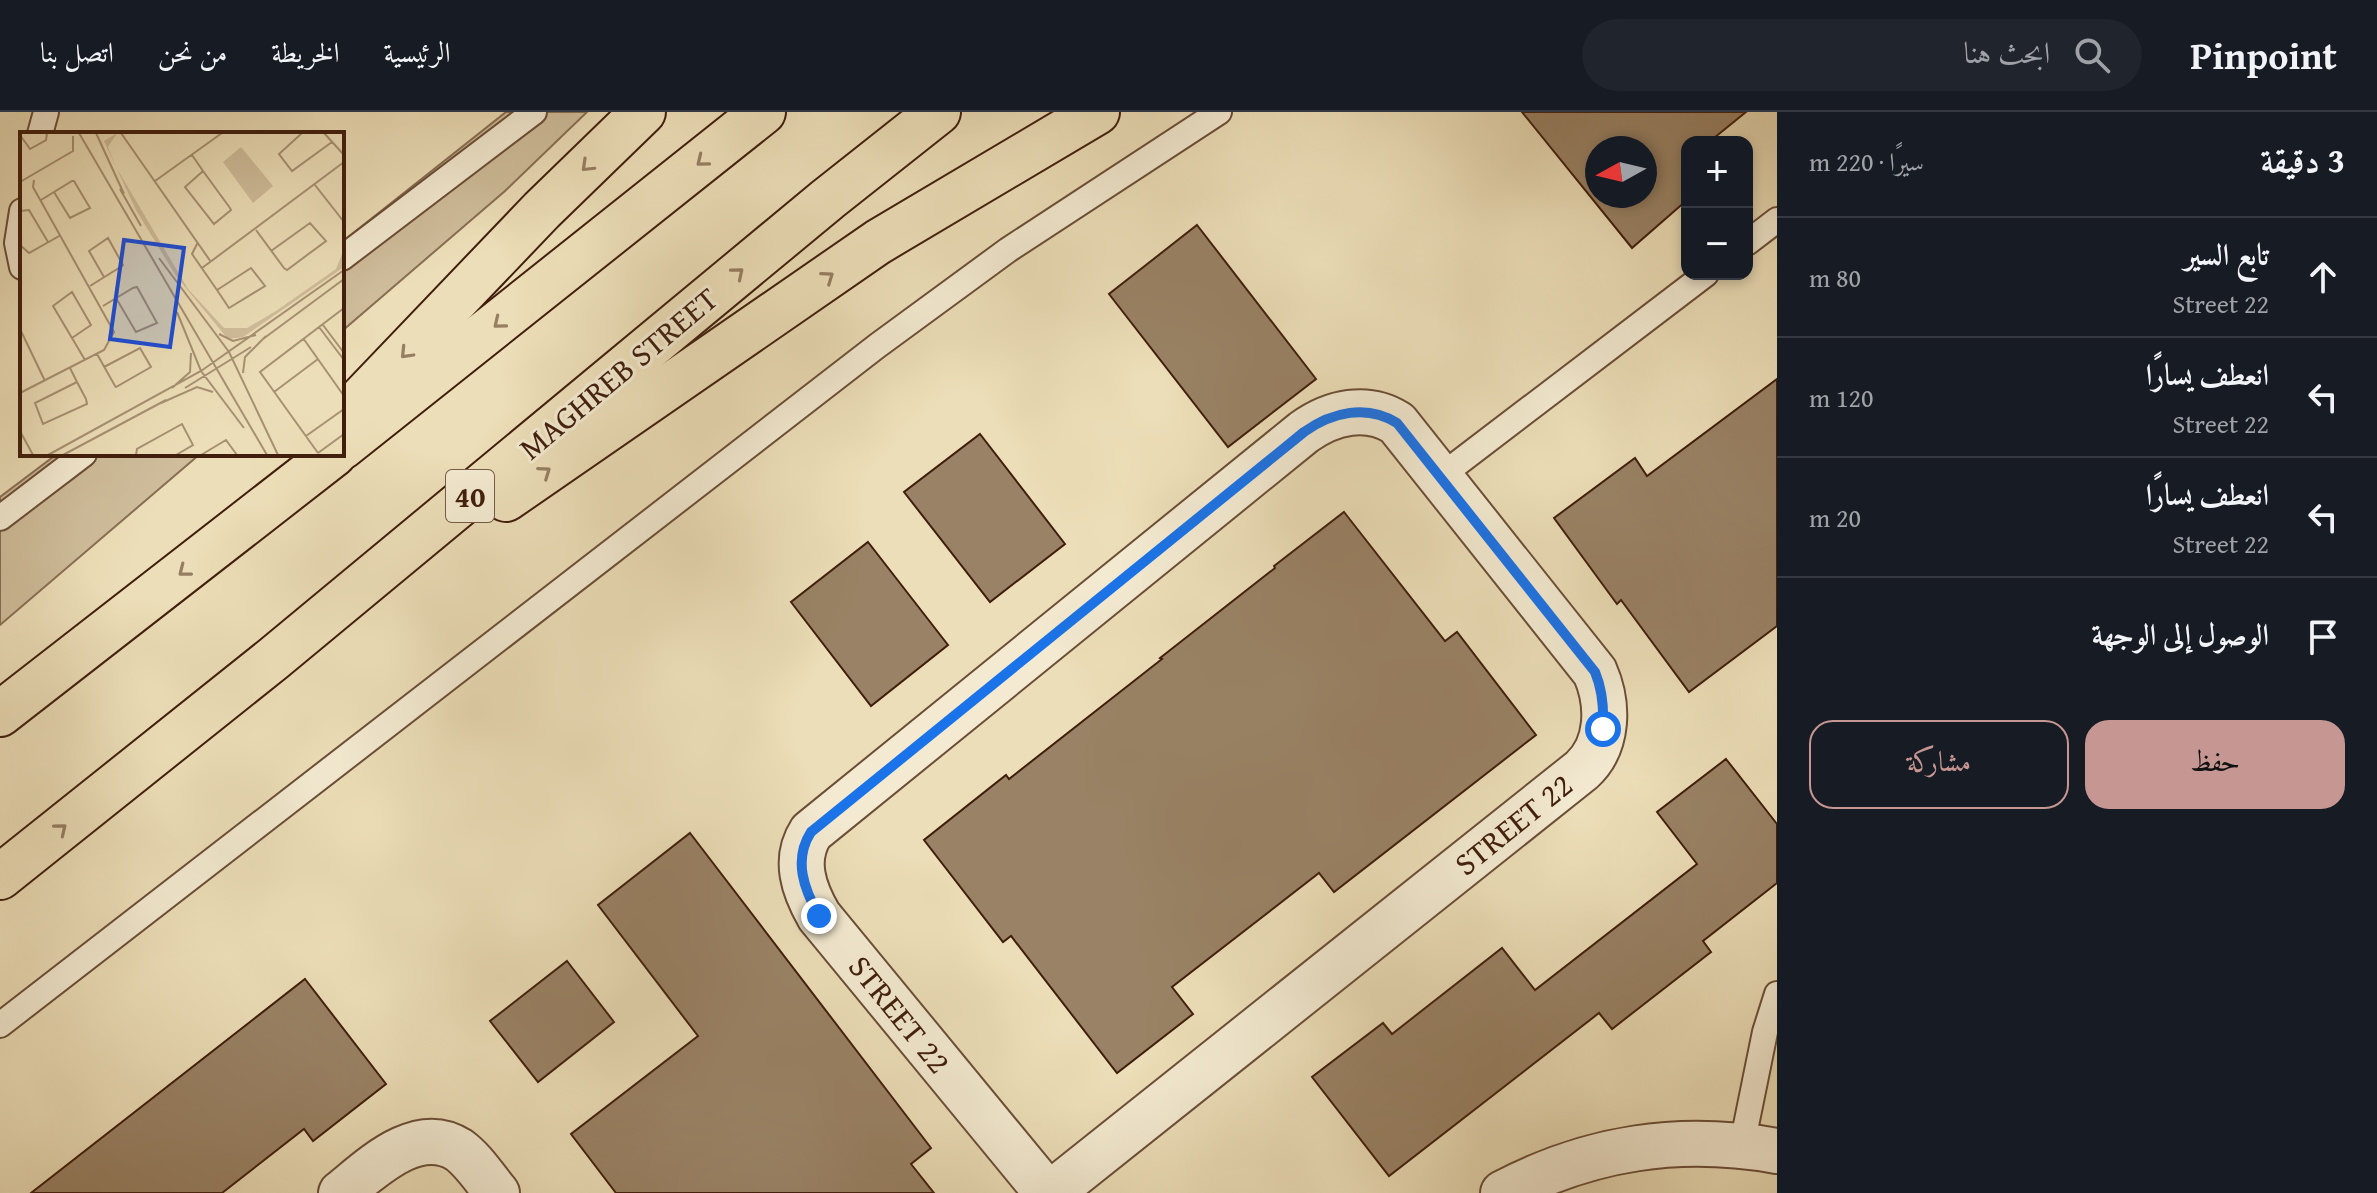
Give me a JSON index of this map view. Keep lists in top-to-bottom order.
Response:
{
  "streets": {
    "highway": ["MAGHREB STREET", "40"],
    "street": ["STREET 22"]
  },
  "north": "left",
  "page": {
    "header": "Pinpoint",
    "search": "ابحث هنا",
    "nav": [
      "الرئيسية",
      "الخريطة",
      "من نحن",
      "اتصل بنا"
    ],
    "heading": ["3 دقيقة", "سيرًا · 220 m"],
    "map_buttons": ["+", "−"],
    "list": [
      ["تابع السير", "Street 22", "80 m"],
      ["انعطف يسارًا", "Street 22", "120 m"],
      ["انعطف يسارًا", "Street 22", "20 m"],
      "الوصول إلى الوجهة"
    ],
    "buttons": ["حفظ", "مشاركة"]
  }
}
